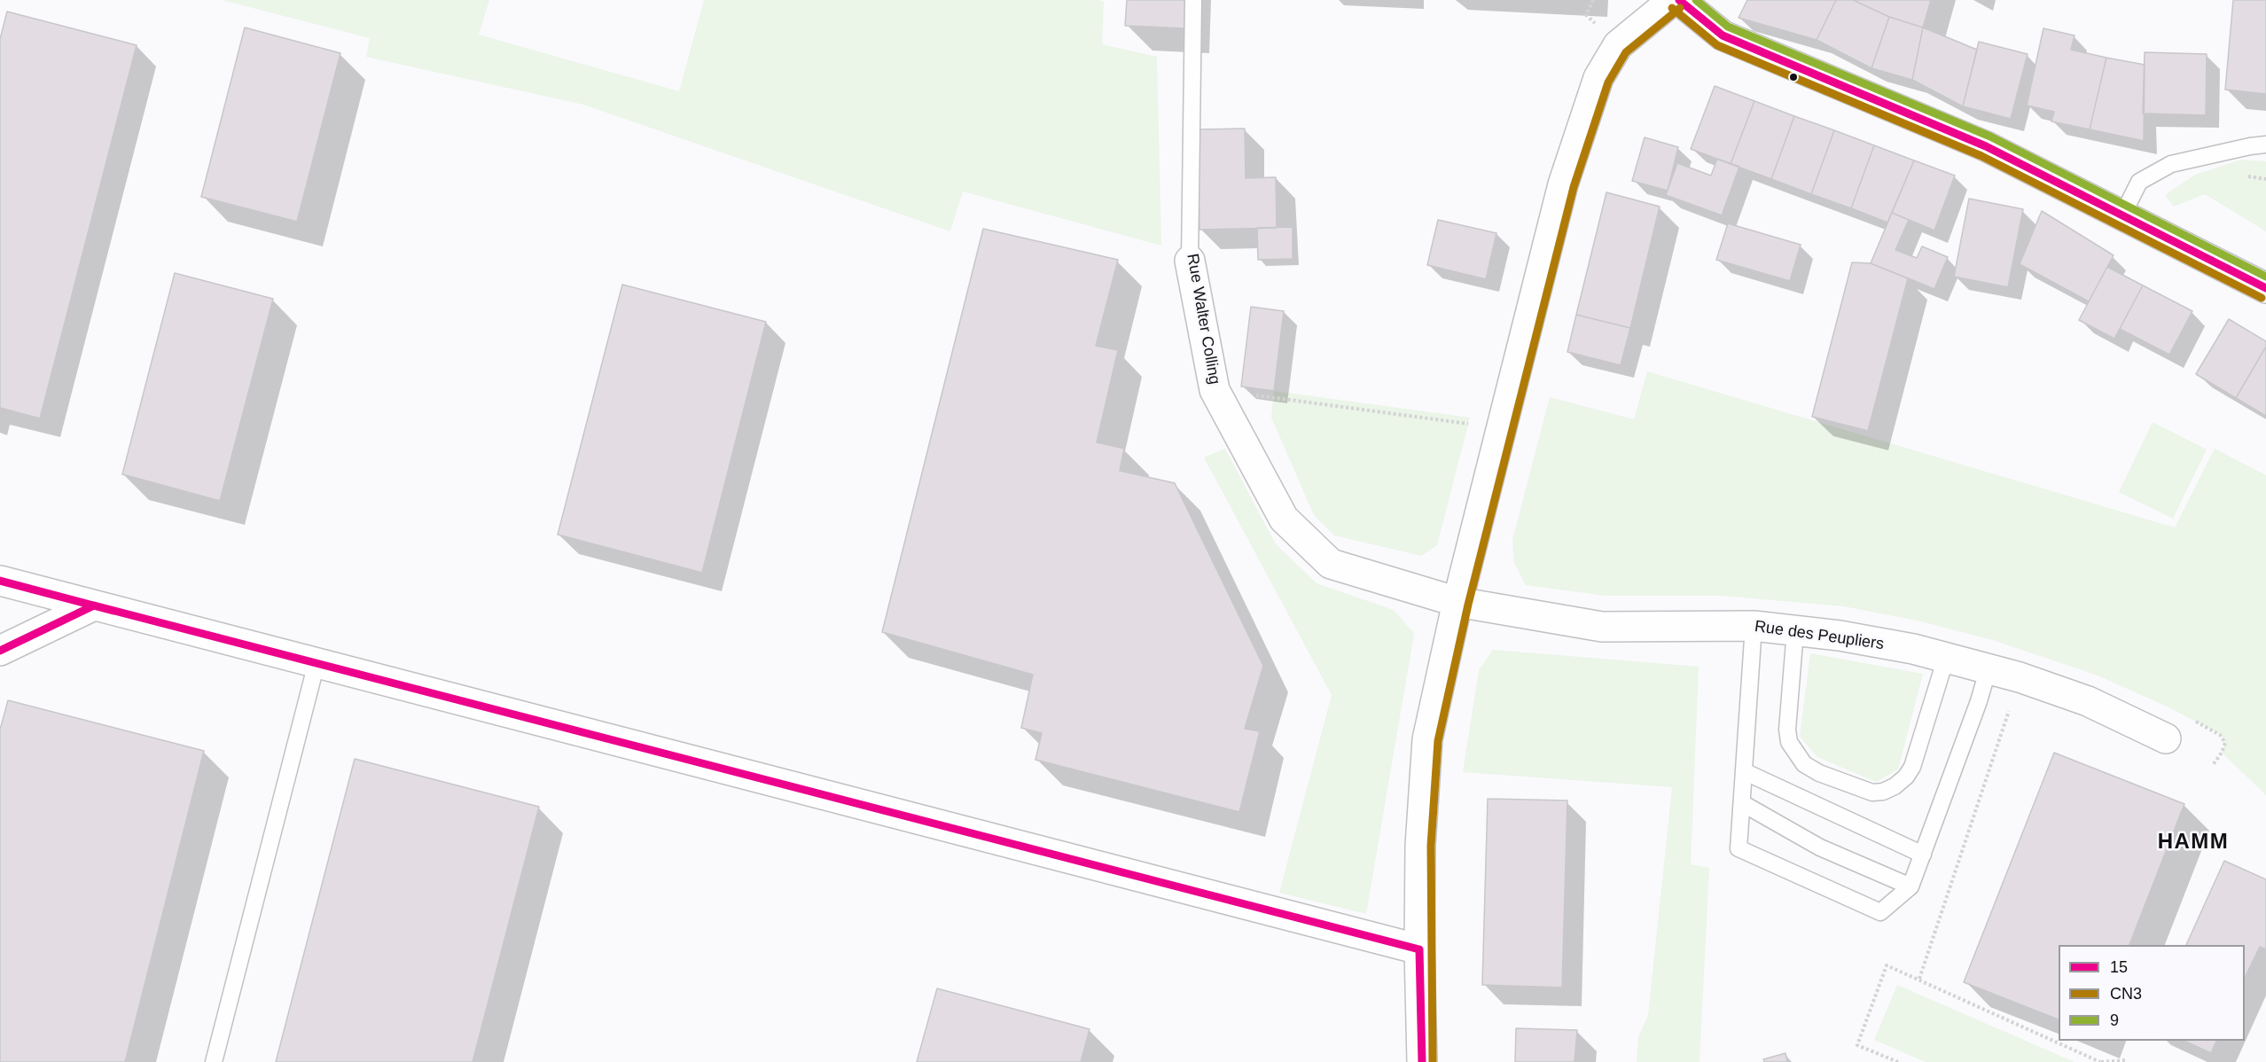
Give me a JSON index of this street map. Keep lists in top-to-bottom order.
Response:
{
  "streets": {
    "street": ["Rue Walter Colling", "Rue des Peupliers"]
  },
  "crossings": [
    ["Rue Walter Colling", "Rue des Peupliers"]
  ],
  "districts": ["HAMM"],
  "lines": ["transit line 15", "transit line 9", "transit line CN3"],
  "legend": ["15", "CN3", "9"]
}
